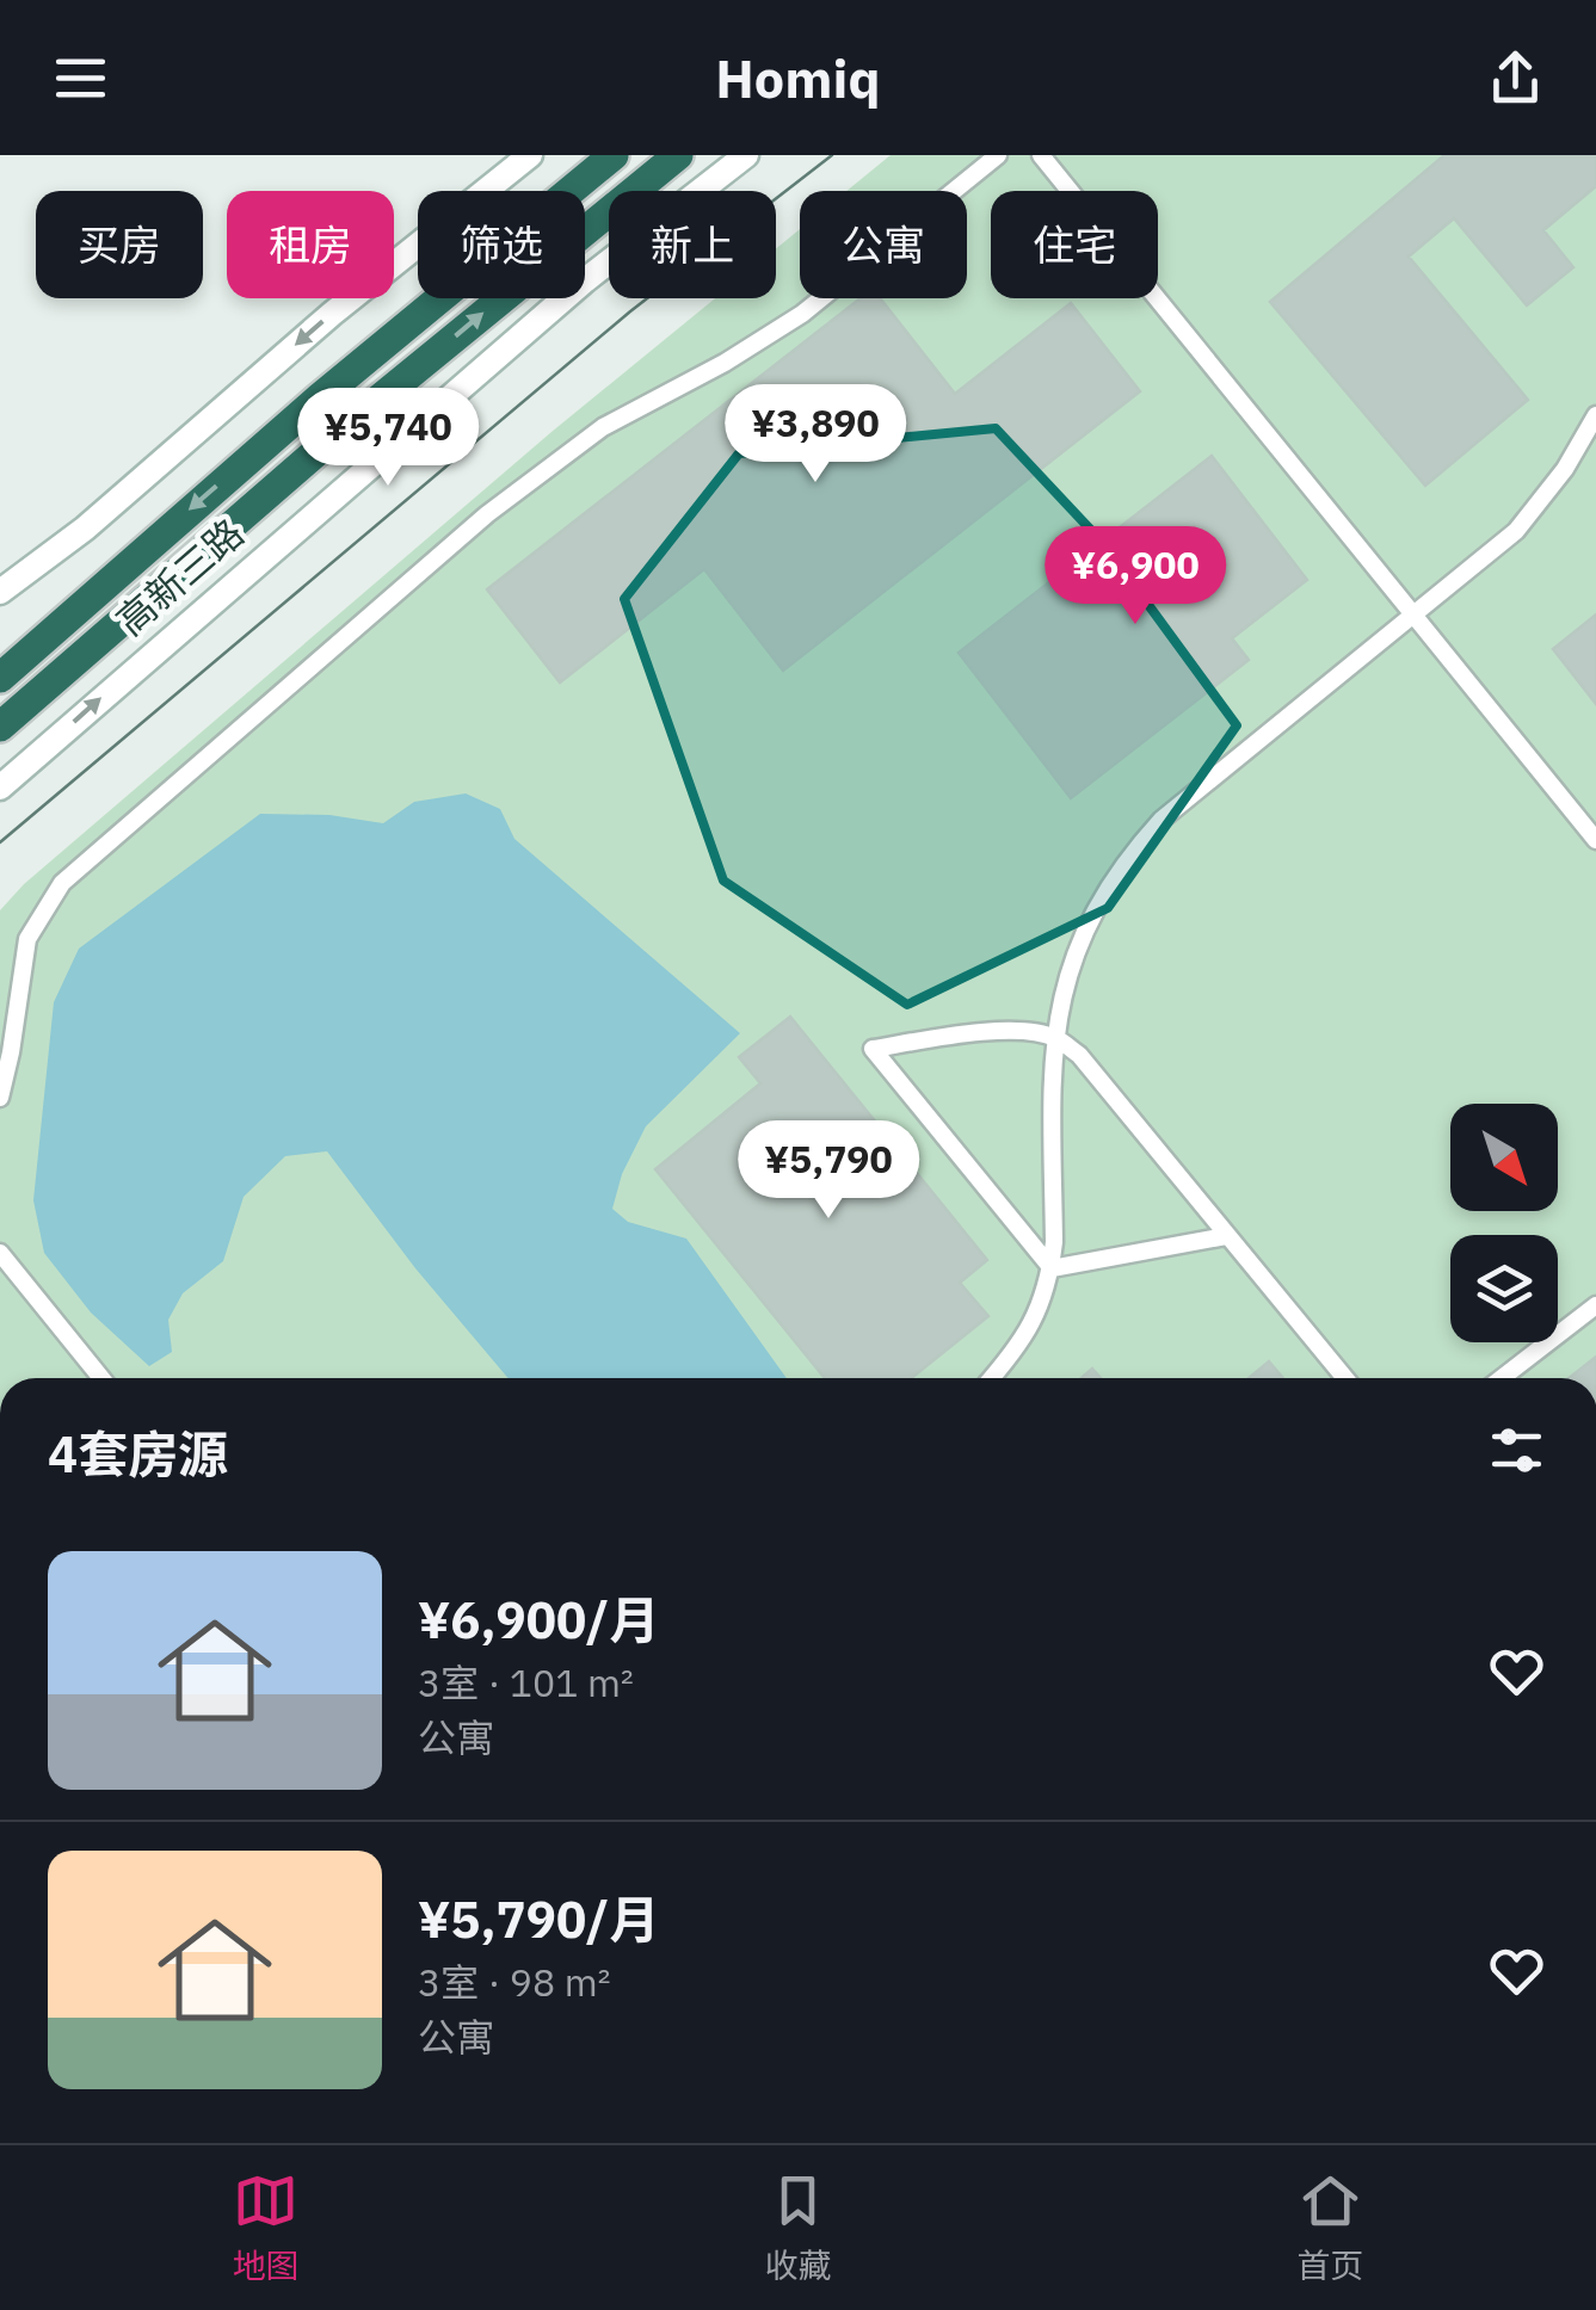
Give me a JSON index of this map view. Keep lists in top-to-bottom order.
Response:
{
  "streets": {
    "highway": ["高新三路"]
  },
  "north": "bottom right",
  "page": {
    "header": "Homiq",
    "chip": [
      "买房",
      "租房",
      "筛选",
      "新上",
      "公寓",
      "住宅"
    ],
    "price": [
      "¥3,890",
      "¥5,740",
      "¥6,900",
      "¥5,790"
    ],
    "heading": "4套房源",
    "list": [
      {
        "name": "¥6,900/月",
        "note": "3室 · 101 m² · 公寓"
      },
      {
        "name": "¥5,790/月",
        "note": "3室 · 98 m² · 公寓"
      }
    ],
    "tabs": ["地图", "收藏", "首页"]
  }
}
